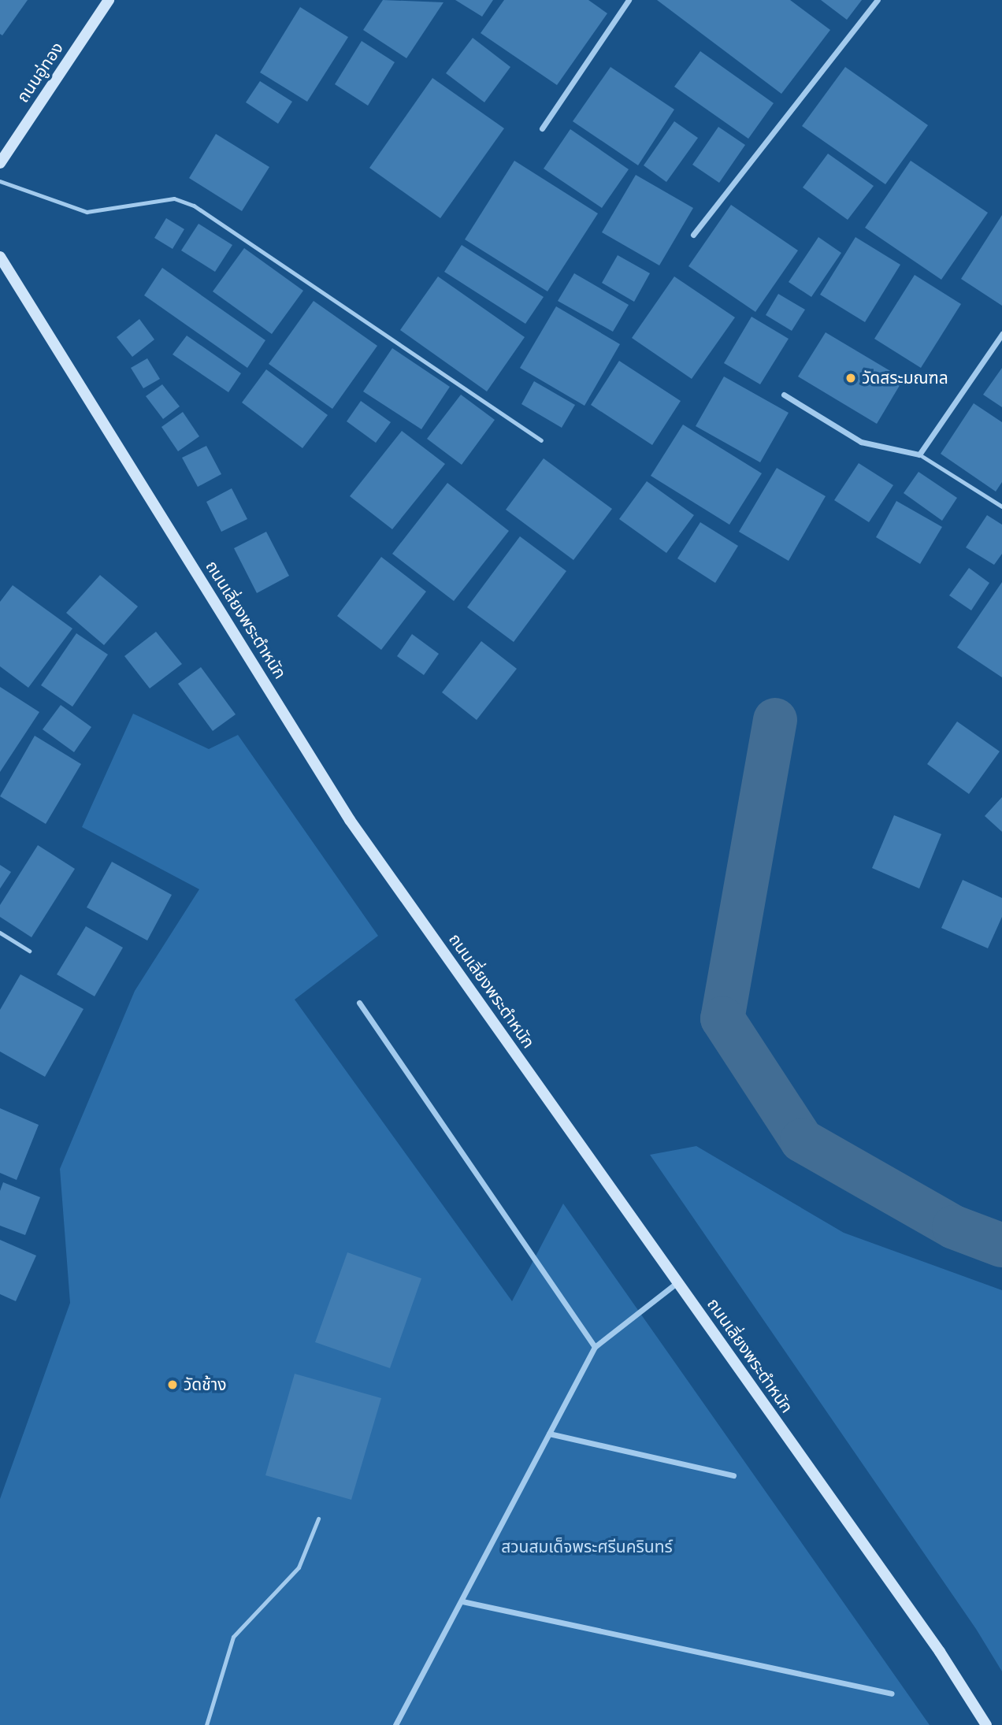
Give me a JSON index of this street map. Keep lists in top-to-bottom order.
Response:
{
  "streets": {
    "street": ["ถนนอู่ทอง", "ถนนเลี่ยงพระตำหนัก"]
  },
  "parks": ["สวนสมเด็จพระศรีนครินทร์"],
  "places": ["วัดสระมณฑล", "วัดช้าง"]
}
